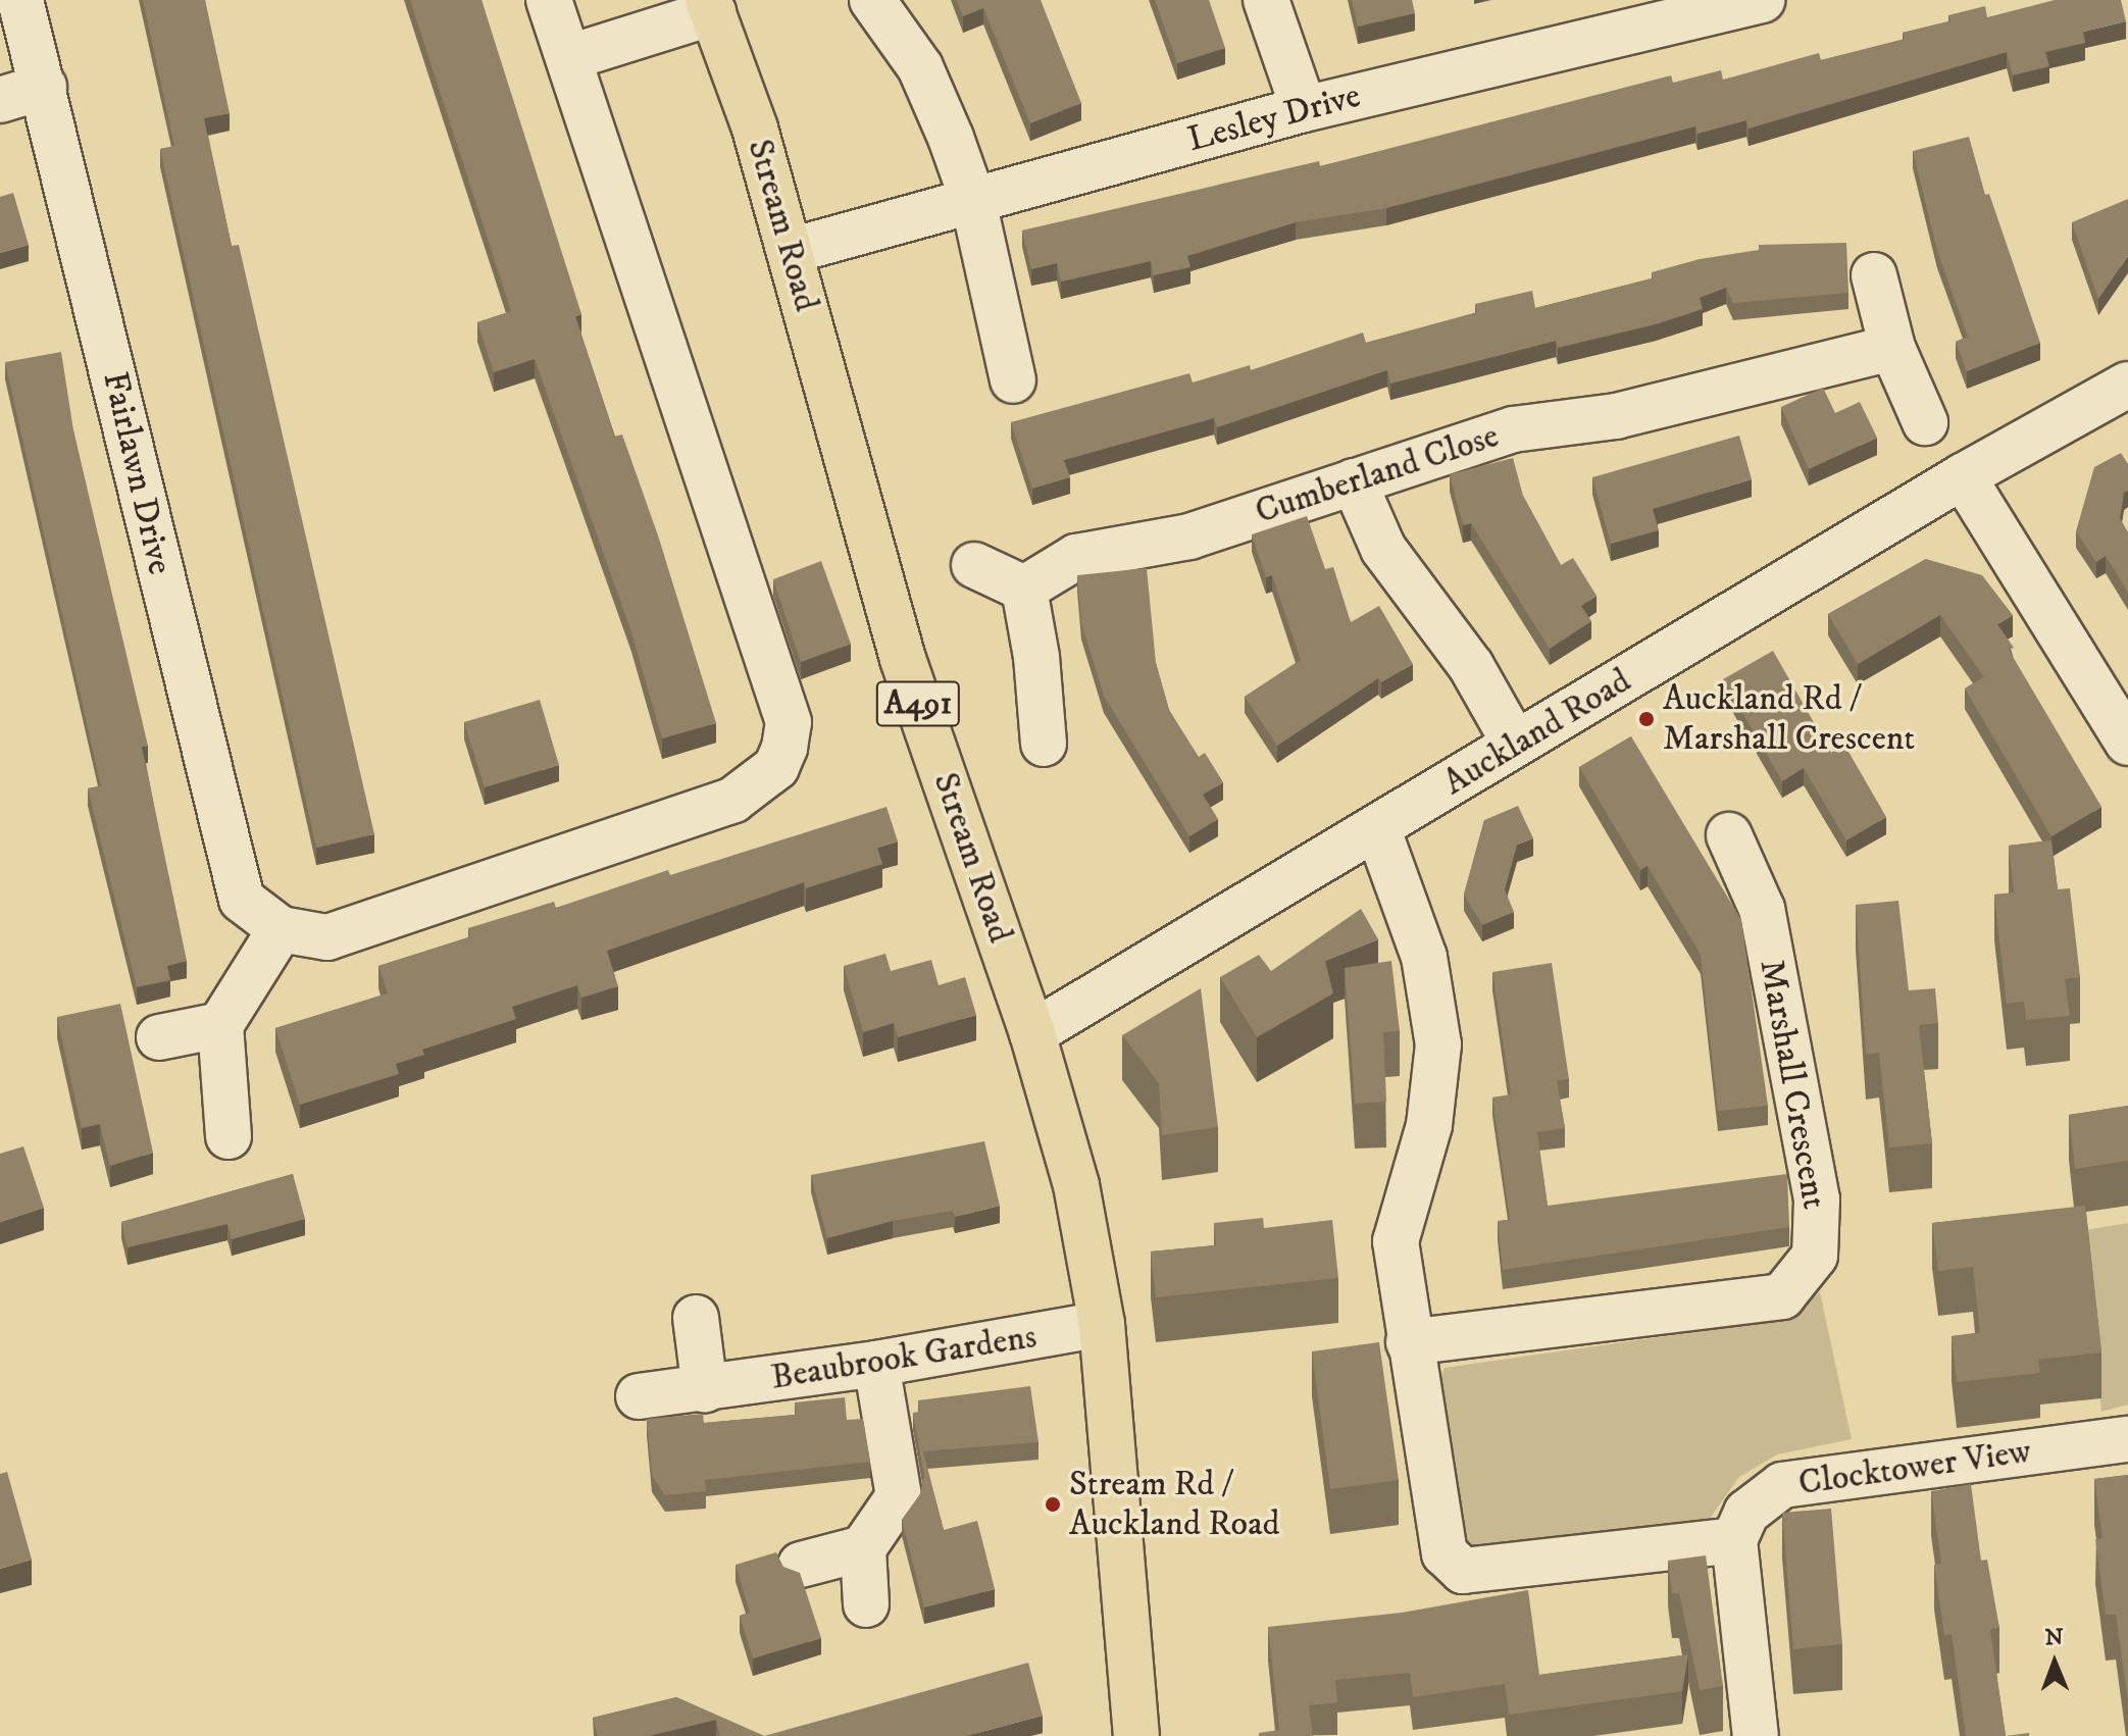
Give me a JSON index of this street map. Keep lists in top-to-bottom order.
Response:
{
  "streets": {
    "highway": ["Stream Road", "A491"],
    "street": [
      "Lesley Drive",
      "Fairlawn Drive",
      "Cumberland Close",
      "Auckland Road",
      "Marshall Crescent",
      "Beaubrook Gardens",
      "Clocktower View"
    ]
  },
  "crossings": [
    ["Lesley Drive", "Stream Road"],
    ["Stream Road", "Auckland Road"],
    ["Stream Road", "Beaubrook Gardens"]
  ],
  "places": ["Auckland Rd / Marshall Crescent", "Stream Rd / Auckland Road"],
  "north": "top"
}
